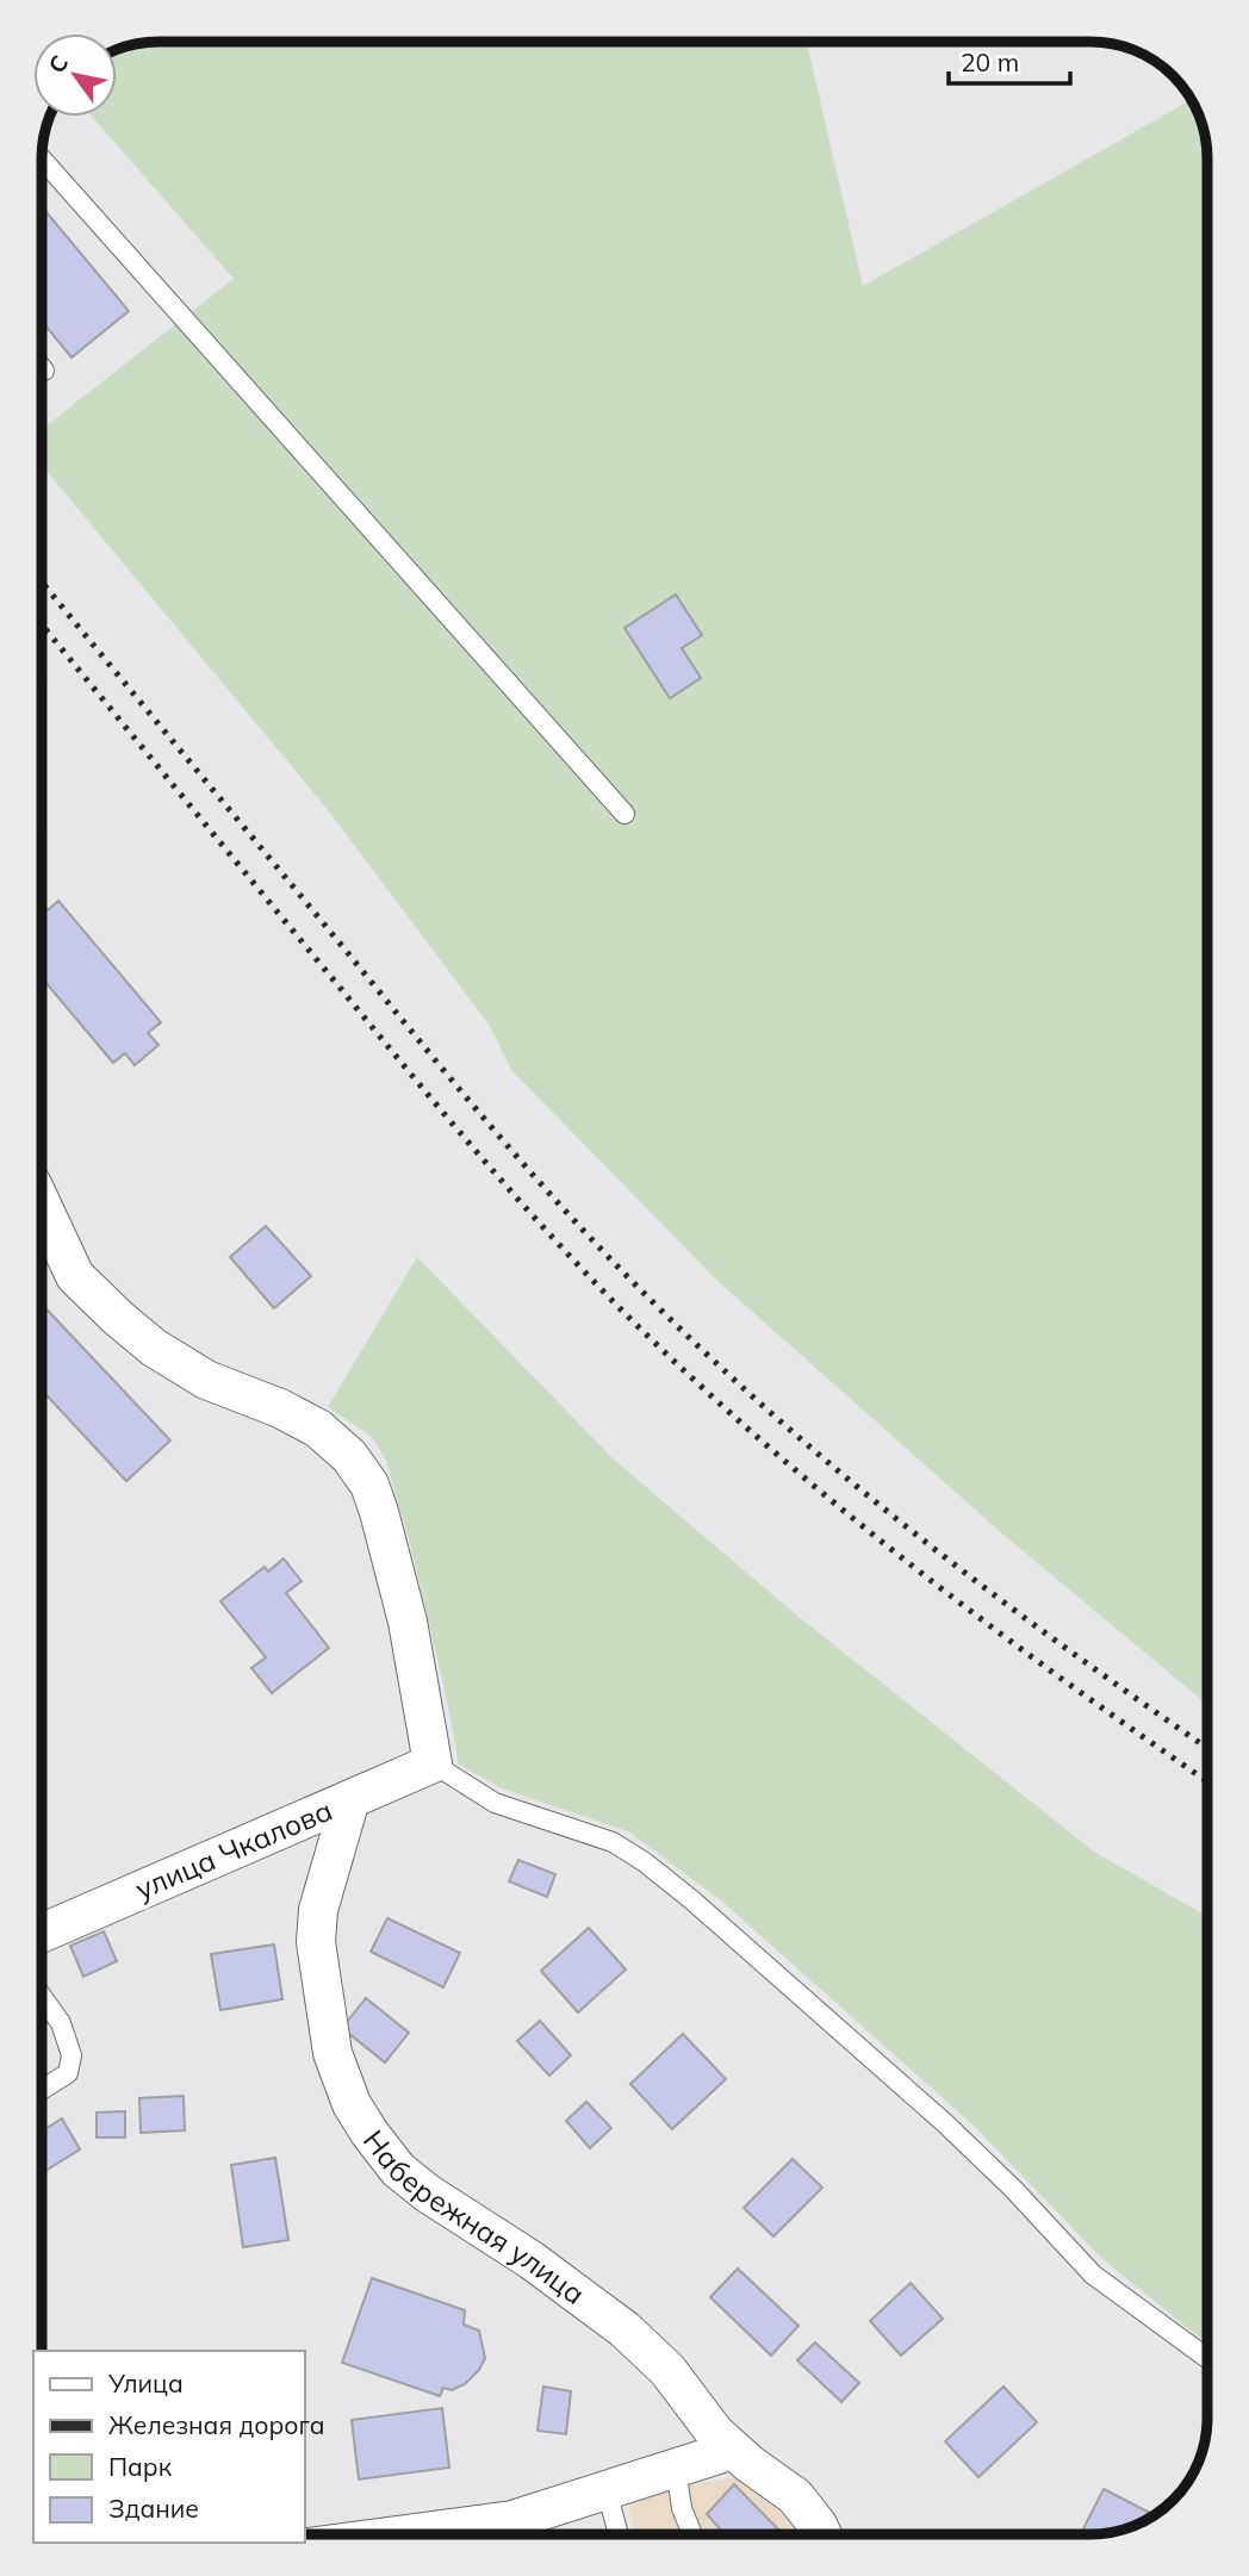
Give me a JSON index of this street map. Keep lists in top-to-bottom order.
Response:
{
  "streets": {
    "street": ["улица Чкалова", "Набережная улица"]
  },
  "crossings": [
    ["улица Чкалова", "Набережная улица"]
  ],
  "legend": [
    "Улица",
    "Железная дорога",
    "Парк",
    "Здание"
  ],
  "scale_bar": "20 m",
  "north": "top left"
}
